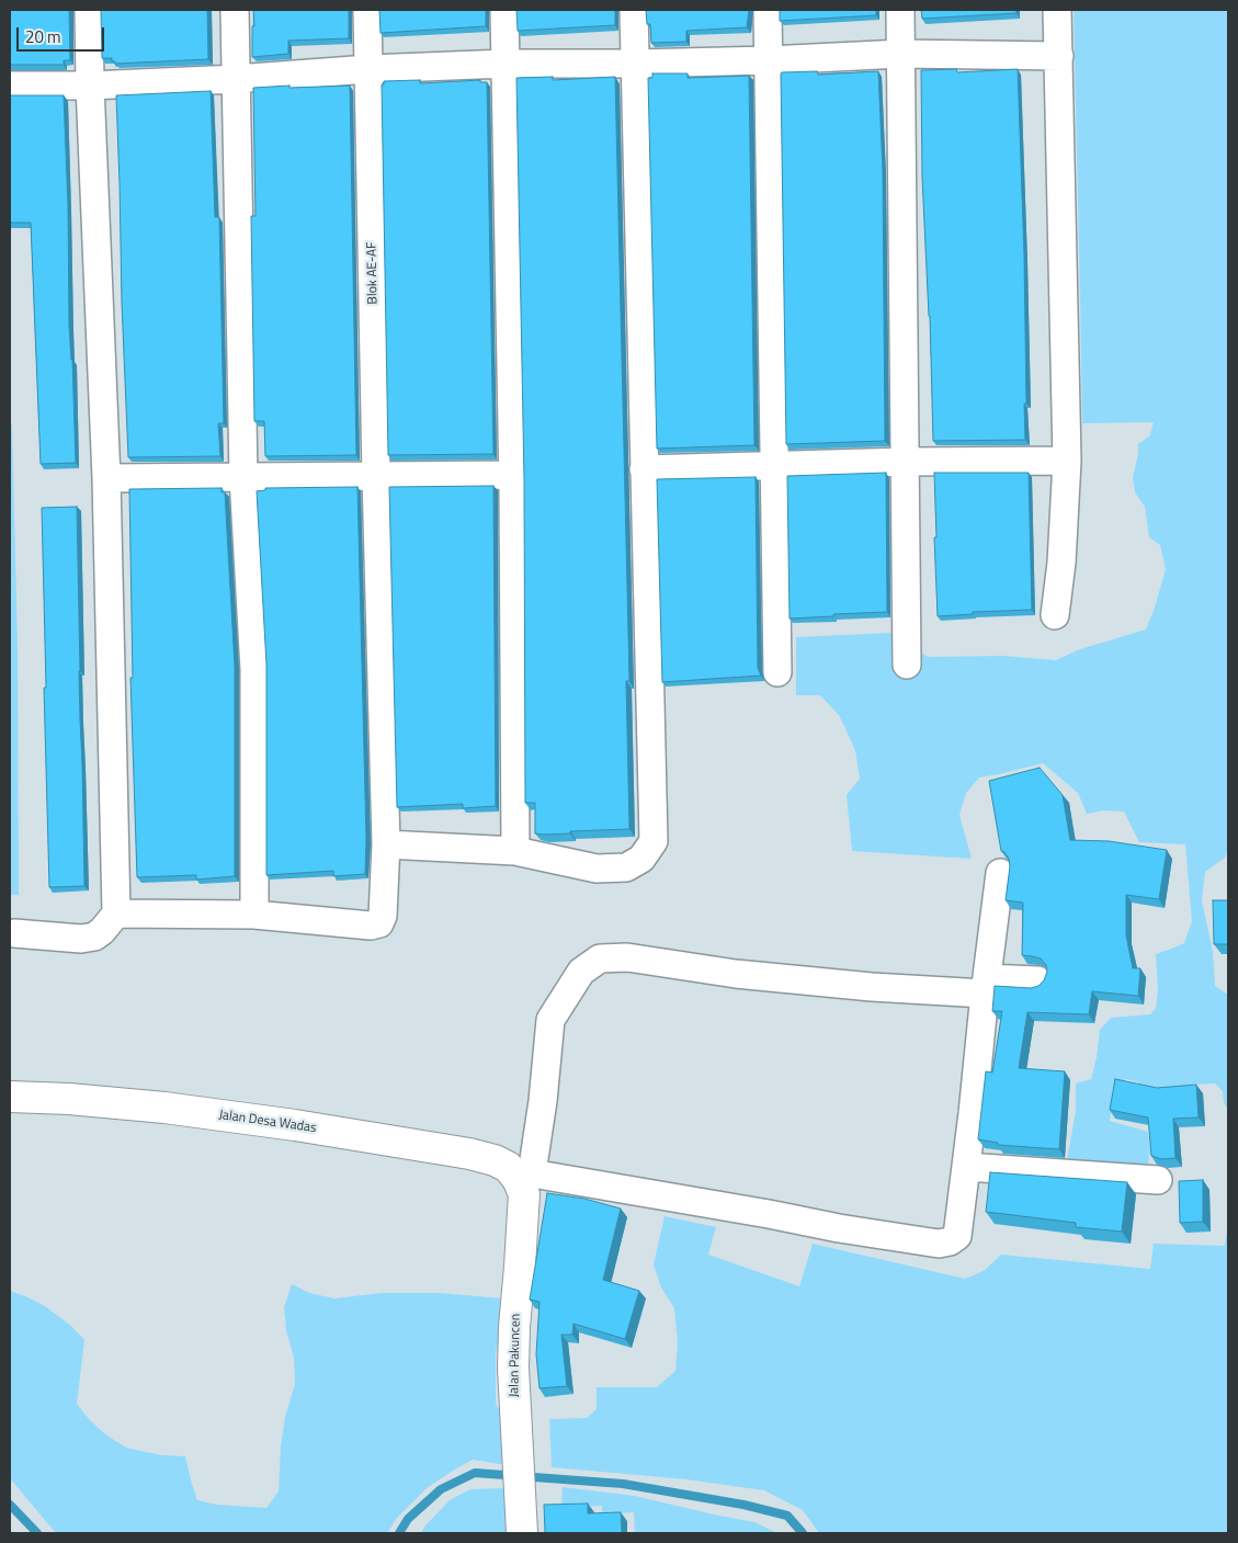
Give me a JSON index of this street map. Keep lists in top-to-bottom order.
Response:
{
  "streets": {
    "main road": ["Jalan Desa Wadas", "Jalan Pakuncen"],
    "street": ["Blok AE-AF"]
  },
  "crossings": [
    ["Jalan Desa Wadas", "Jalan Pakuncen"]
  ],
  "scale_bar": "20 m"
}
